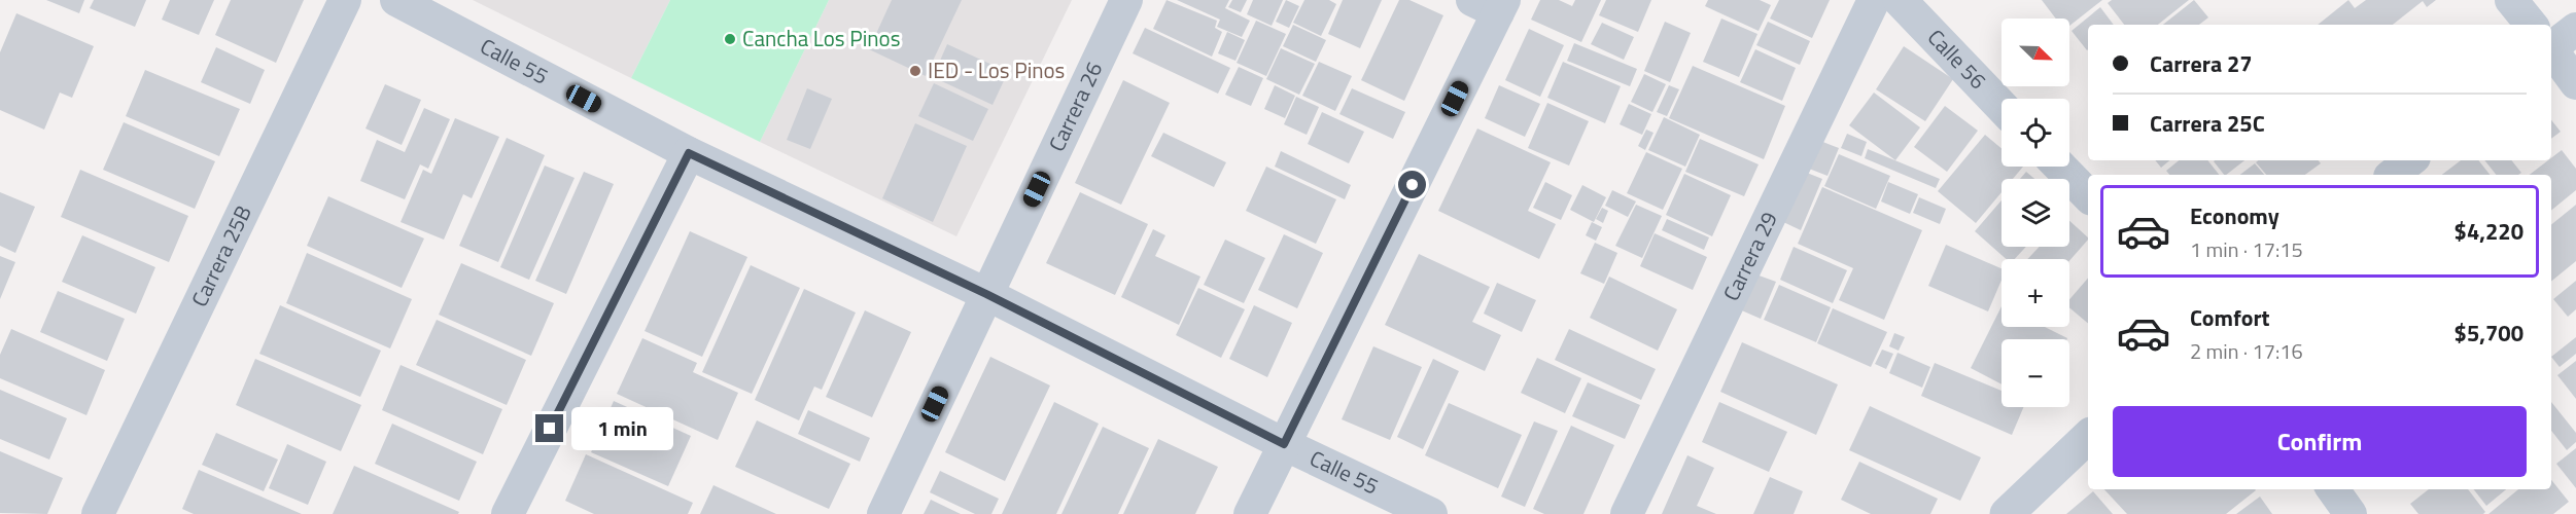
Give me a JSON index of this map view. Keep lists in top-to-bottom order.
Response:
{
  "streets": {
    "street": [
      "Calle 56",
      "Calle 55",
      "Carrera 26",
      "Carrera 25B",
      "Carrera 29"
    ]
  },
  "crossings": [
    ["Calle 55", "Carrera 26"]
  ],
  "places": ["Cancha Los Pinos", "IED - Los Pinos"],
  "north": "bottom right",
  "page": {
    "map_buttons": ["+", "−"],
    "banner": ["Carrera 27", "Carrera 25C"],
    "list": [
      {
        "name": "Economy",
        "note": "1 min · 17:15",
        "value": "$4,220"
      },
      {
        "name": "Comfort",
        "note": "2 min · 17:16",
        "value": "$5,700"
      }
    ],
    "buttons": "Confirm",
    "bubble": "1 min"
  }
}
